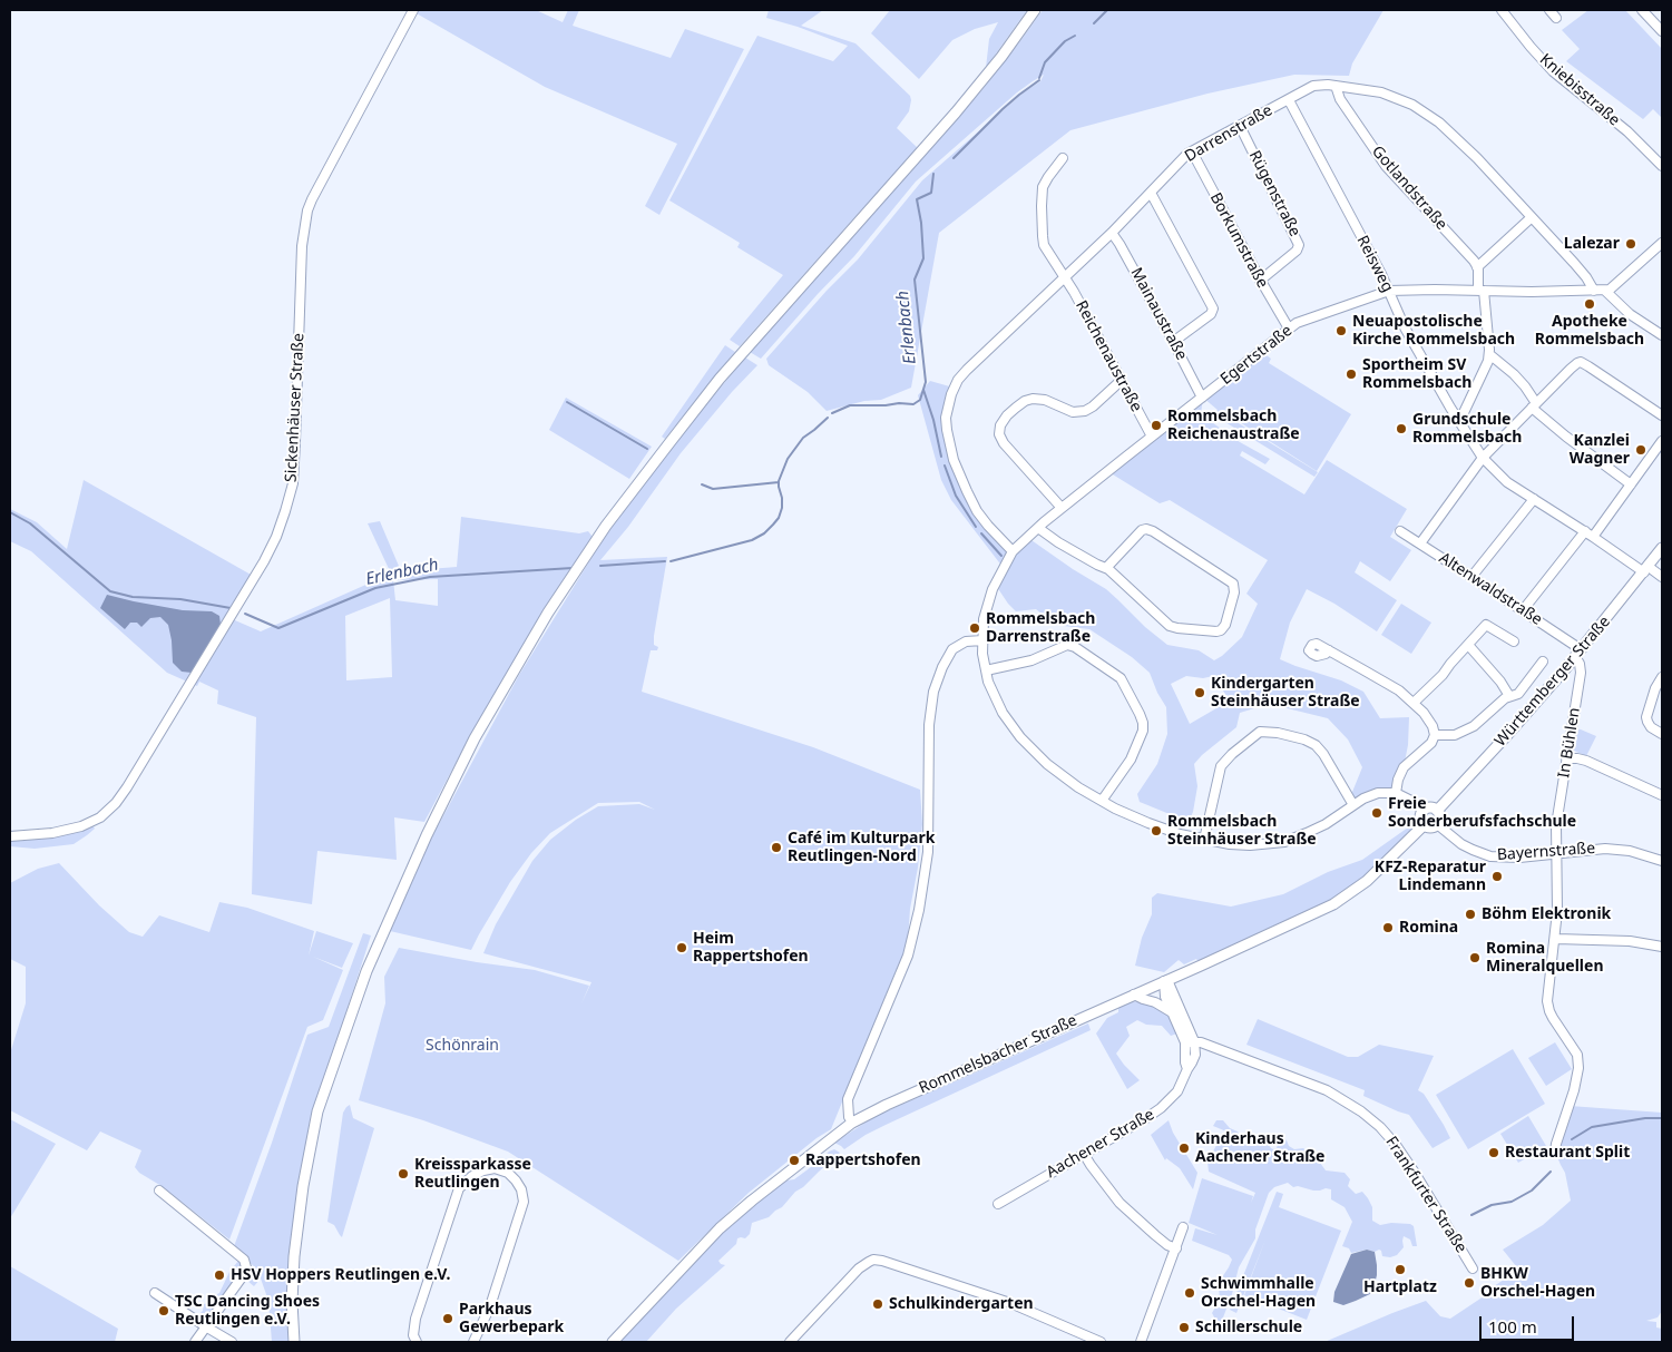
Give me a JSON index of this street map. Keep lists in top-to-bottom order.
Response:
{
  "streets": {
    "main road": ["Württemberger Straße", "Rommelsbacher Straße"],
    "street": [
      "Kniebisstraße",
      "Darrenstraße",
      "Gotlandstraße",
      "Rügenstraße",
      "Borkumstraße",
      "Reisweg",
      "Mainaustraße",
      "Egertstraße",
      "Reichenaustraße",
      "Sickenhäuser Straße",
      "Altenwaldstraße",
      "In Bühlen",
      "Bayernstraße",
      "Aachener Straße",
      "Frankfurter Straße"
    ]
  },
  "crossings": [
    ["Darrenstraße", "Gotlandstraße"],
    ["Darrenstraße", "Rügenstraße"],
    ["Darrenstraße", "Borkumstraße"],
    ["Darrenstraße", "Reisweg"],
    ["Darrenstraße", "Mainaustraße"],
    ["Darrenstraße", "Egertstraße"],
    ["Darrenstraße", "Reichenaustraße"],
    ["Rügenstraße", "Borkumstraße"],
    ["Borkumstraße", "Egertstraße"],
    ["Reisweg", "Egertstraße"],
    ["Reisweg", "Württemberger Straße"],
    ["Mainaustraße", "Egertstraße"],
    ["Egertstraße", "Reichenaustraße"],
    ["Altenwaldstraße", "Württemberger Straße"],
    ["Altenwaldstraße", "In Bühlen"],
    ["Württemberger Straße", "In Bühlen"],
    ["Württemberger Straße", "Bayernstraße"],
    ["Württemberger Straße", "Rommelsbacher Straße"],
    ["In Bühlen", "Bayernstraße"],
    ["Bayernstraße", "Rommelsbacher Straße"],
    ["Aachener Straße", "Frankfurter Straße"]
  ],
  "water": ["Erlenbach"],
  "parks": ["Schönrain"],
  "places": [
    "Lalezar",
    "Apotheke Rommelsbach",
    "Neuapostolische Kirche Rommelsbach",
    "Sportheim SV Rommelsbach",
    "Rommelsbach Reichenaustraße",
    "Grundschule Rommelsbach",
    "Kanzlei Wagner",
    "Rommelsbach Darrenstraße",
    "Kindergarten Steinhäuser Straße",
    "Freie Sonderberufsfachschule",
    "Rommelsbach Steinhäuser Straße",
    "Café im Kulturpark Reutlingen-Nord",
    "KFZ-Reparatur Lindemann",
    "Böhm Elektronik",
    "Romina",
    "Heim Rappertshofen",
    "Romina Mineralquellen",
    "Kinderhaus Aachener Straße",
    "Restaurant Split",
    "Rappertshofen",
    "Kreissparkasse Reutlingen",
    "Hartplatz",
    "HSV Hoppers Reutlingen e.V.",
    "BHKW Orschel-Hagen",
    "Schwimmhalle Orschel-Hagen",
    "Schulkindergarten",
    "TSC Dancing Shoes Reutlingen e.V.",
    "Parkhaus Gewerbepark",
    "Schillerschule"
  ],
  "scale_bar": "100 m"
}
